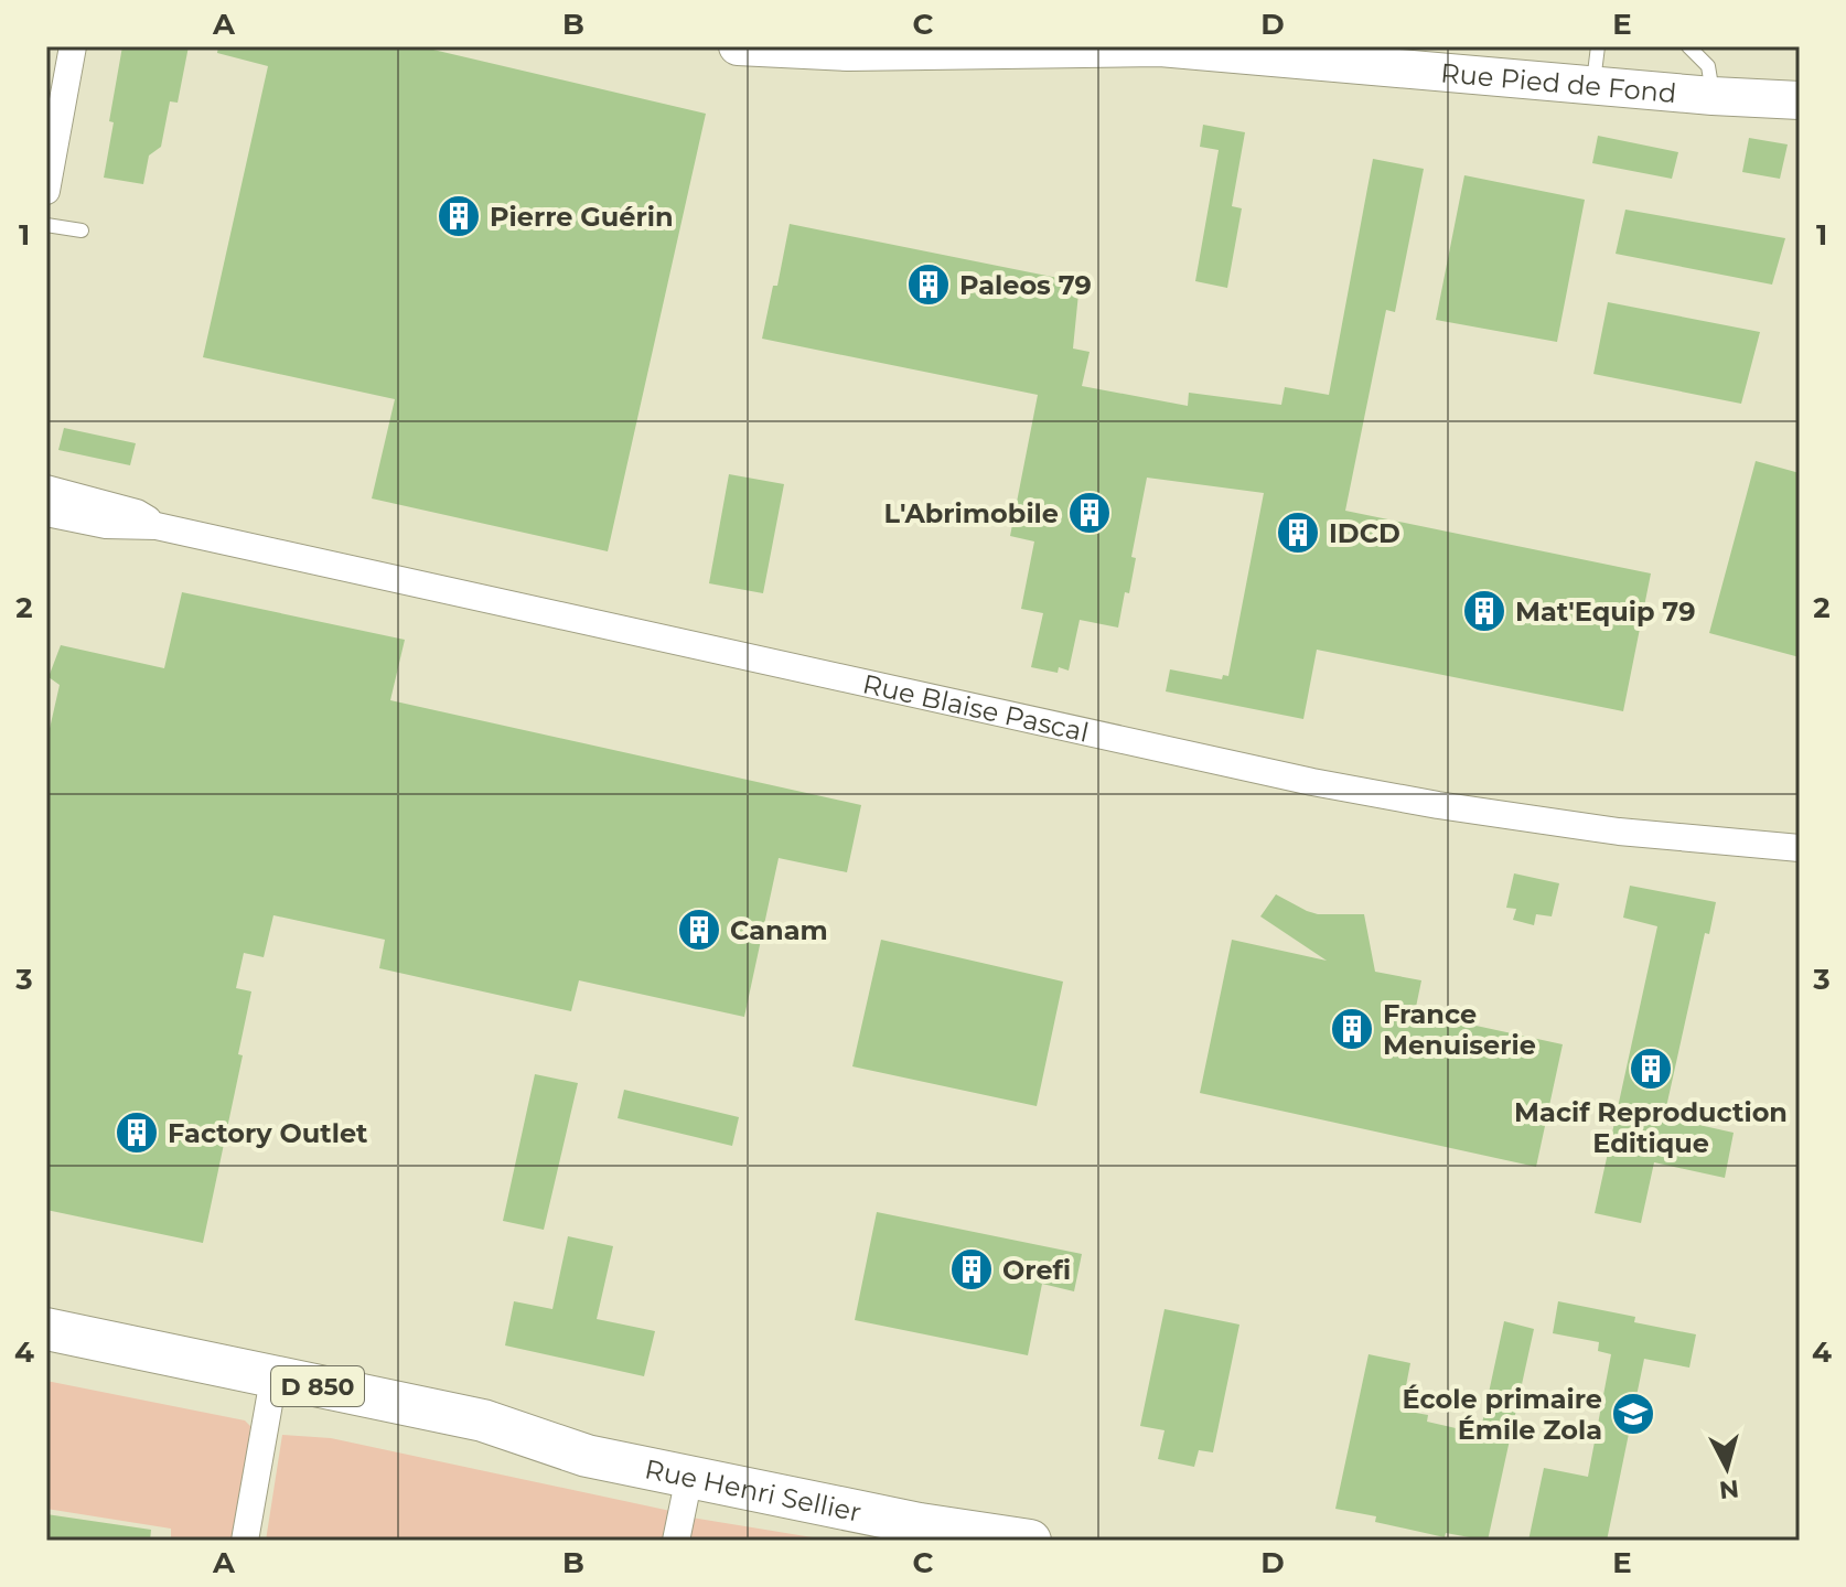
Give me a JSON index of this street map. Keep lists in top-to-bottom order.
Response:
{
  "streets": {
    "main road": ["Rue Pied de Fond", "D 850", "Rue Henri Sellier"],
    "street": ["Rue Blaise Pascal"]
  },
  "places": {
    "building": [
      "Pierre Guérin",
      "Paleos 79",
      "L'Abrimobile",
      "IDCD",
      "Mat'Equip 79",
      "Canam",
      "France Menuiserie",
      "Macif Reproduction Editique",
      "Factory Outlet",
      "Orefi"
    ],
    "school or university": ["École primaire Émile Zola"]
  },
  "north": "bottom",
  "grid": {
    "columns": [
      "A",
      "B",
      "C",
      "D",
      "E"
    ],
    "rows": [
      "1",
      "2",
      "3",
      "4"
    ]
  }
}
